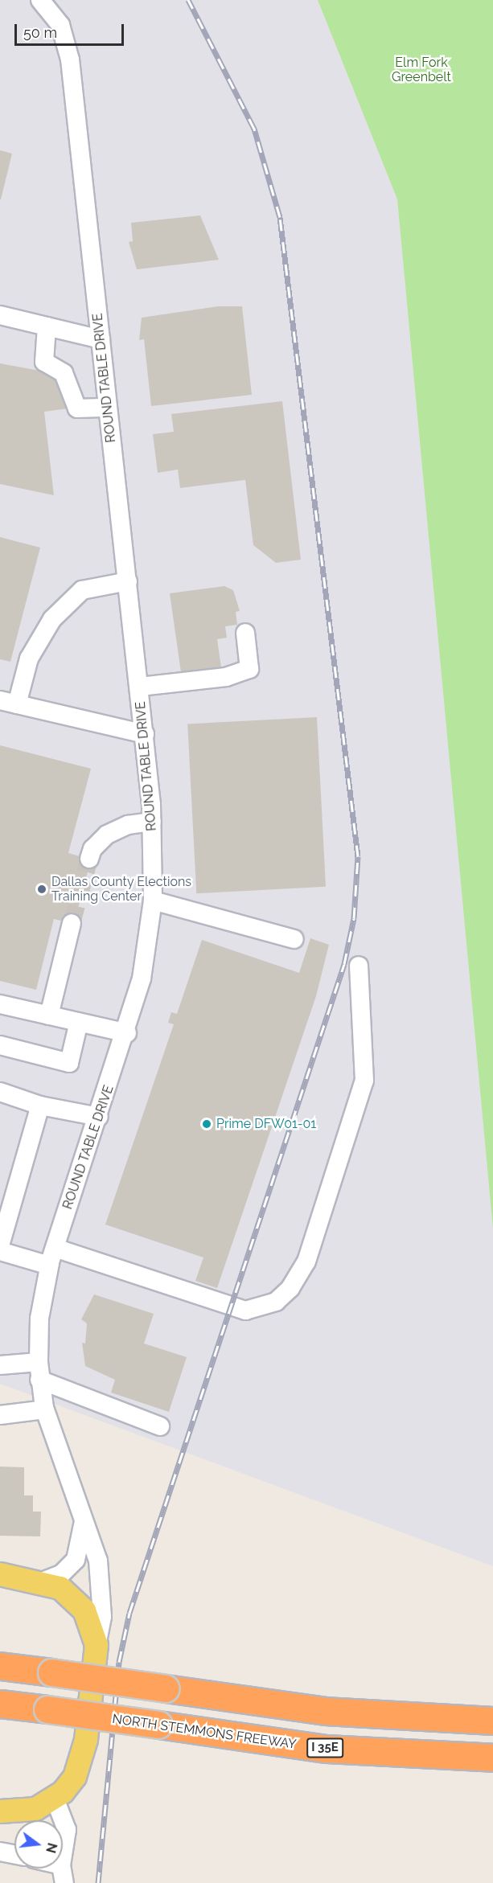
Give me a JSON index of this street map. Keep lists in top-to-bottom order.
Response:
{
  "streets": {
    "highway": ["NORTH STEMMONS FREEWAY", "I 35E"],
    "street": ["ROUND TABLE DRIVE"]
  },
  "parks": ["Elm Fork Greenbelt"],
  "places": ["Dallas County Elections Training Center", "Prime DFW01-01"],
  "scale_bar": "50 m",
  "north": "right"
}
